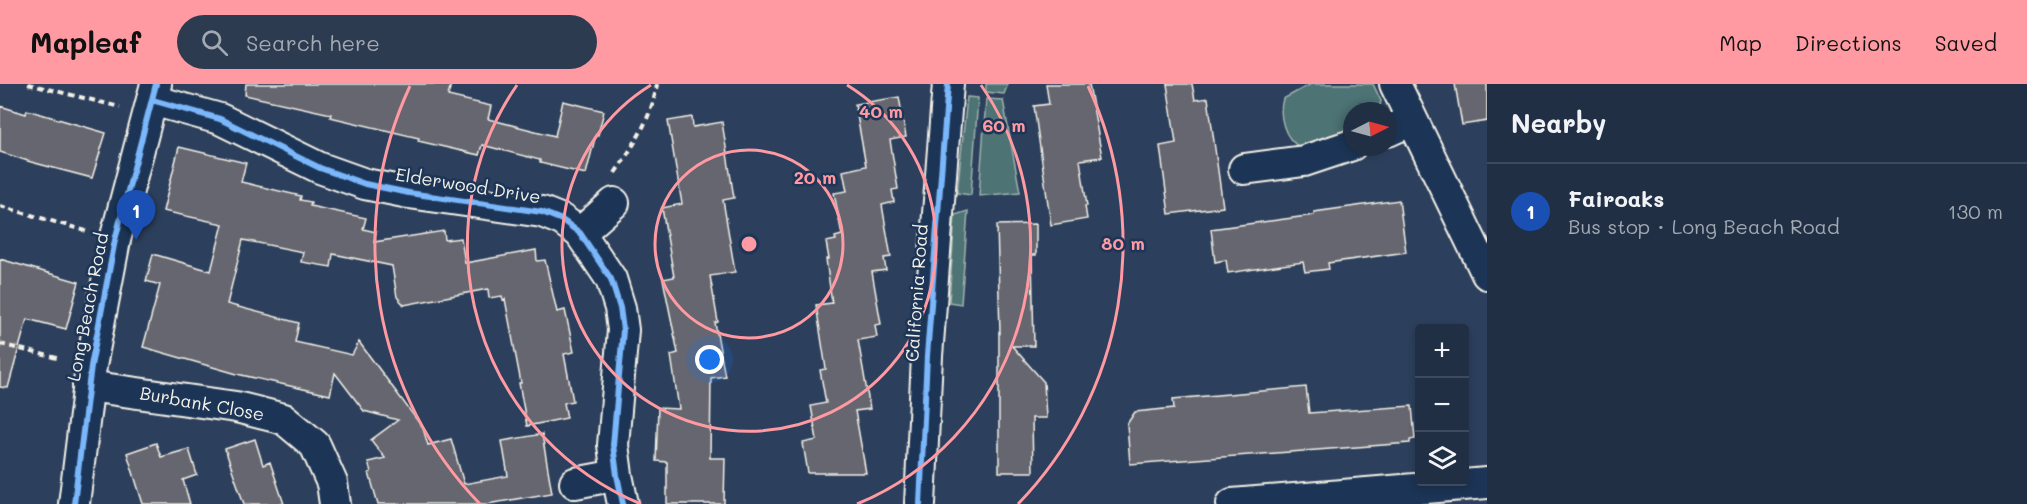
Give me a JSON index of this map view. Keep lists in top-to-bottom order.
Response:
{
  "streets": {
    "street": [
      "Elderwood Drive",
      "California Road",
      "Long Beach Road",
      "Burbank Close"
    ]
  },
  "crossings": [
    ["Elderwood Drive", "Long Beach Road"],
    ["Long Beach Road", "Burbank Close"]
  ],
  "north": "right",
  "page": {
    "header": "Mapleaf",
    "search": "Search here",
    "nav": ["Map", "Directions", "Saved"],
    "heading": "Nearby",
    "list": [
      {
        "mark": "1",
        "name": "Fairoaks",
        "note": "Bus stop · Long Beach Road",
        "value": "130 m"
      }
    ],
    "pins": "1",
    "map_buttons": ["+", "−"]
  },
  "rings": [
    "40 m",
    "60 m",
    "20 m",
    "80 m"
  ]
}
